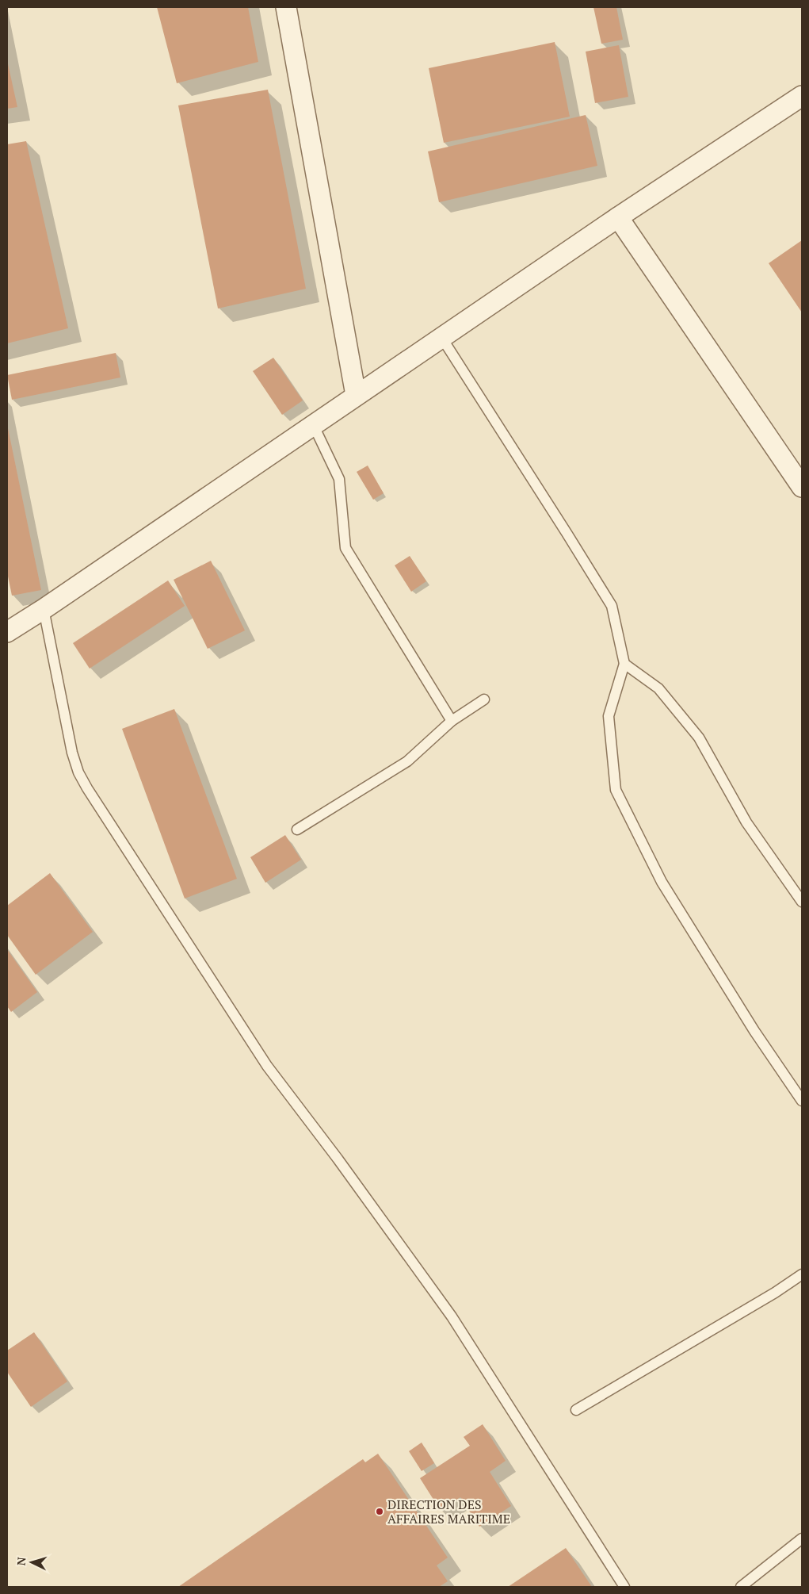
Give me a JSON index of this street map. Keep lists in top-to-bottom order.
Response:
{
  "places": ["DIRECTION DES AFFAIRES MARITIME"],
  "north": "left"
}
